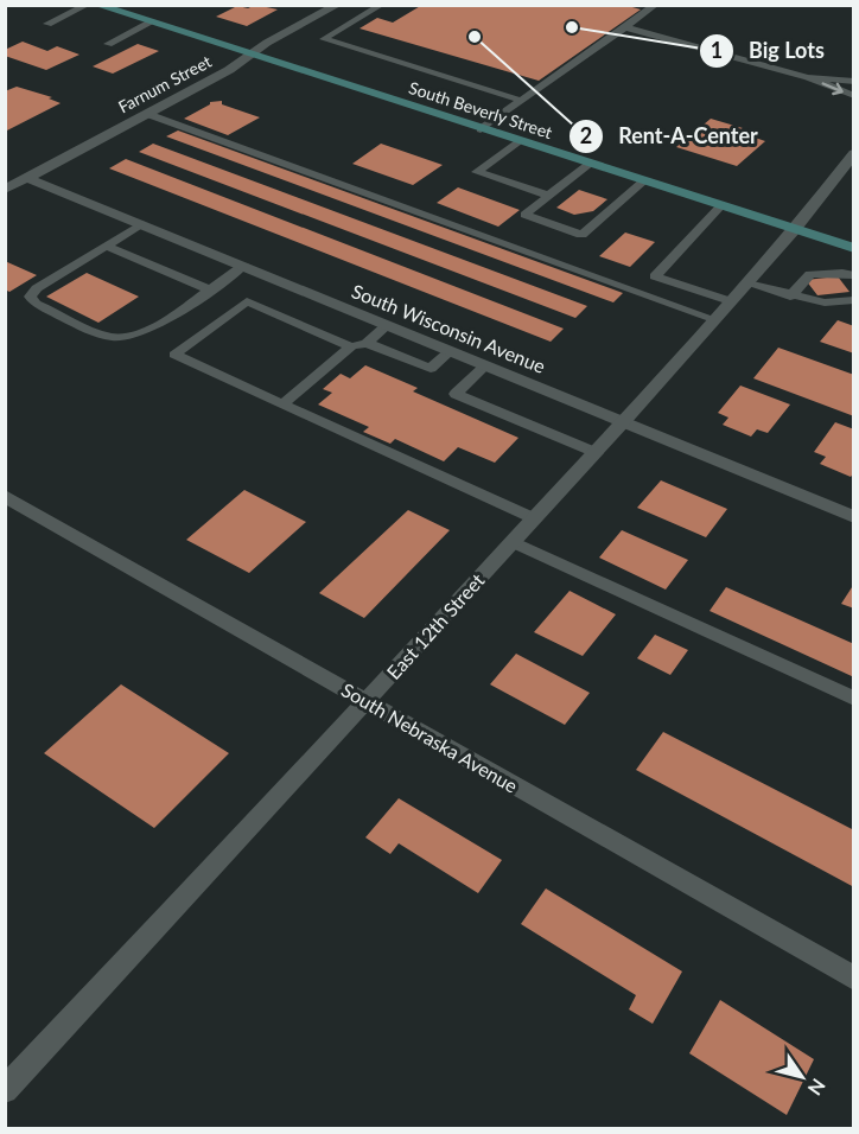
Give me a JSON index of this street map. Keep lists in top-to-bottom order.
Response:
{
  "streets": {
    "main road": ["South Beverly Street"],
    "street": [
      "Farnum Street",
      "South Wisconsin Avenue",
      "East 12th Street",
      "South Nebraska Avenue"
    ]
  },
  "crossings": [
    ["Farnum Street", "South Beverly Street"],
    ["Farnum Street", "South Wisconsin Avenue"],
    ["South Beverly Street", "East 12th Street"],
    ["South Wisconsin Avenue", "East 12th Street"],
    ["East 12th Street", "South Nebraska Avenue"]
  ],
  "places": ["Big Lots", "Rent-A-Center"],
  "north": "bottom right"
}
